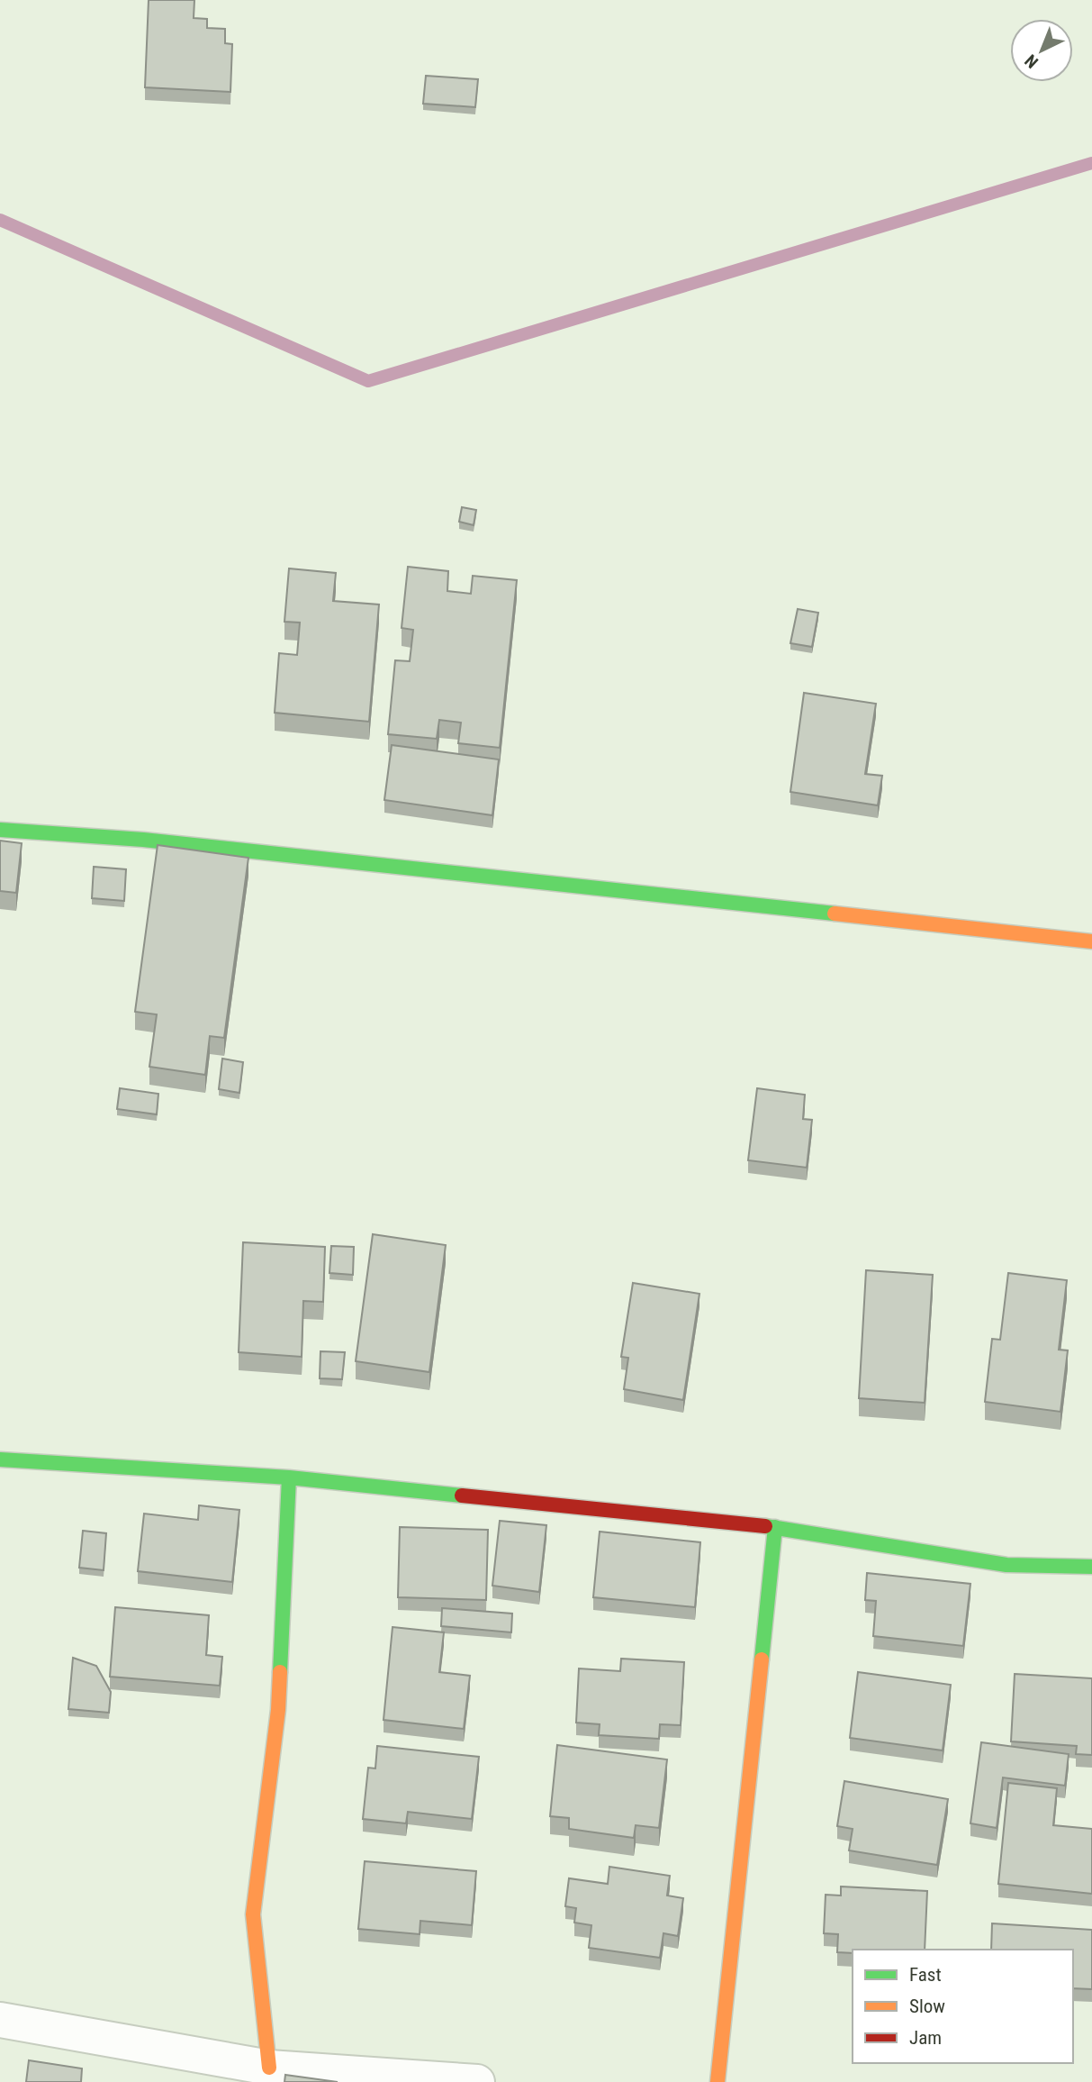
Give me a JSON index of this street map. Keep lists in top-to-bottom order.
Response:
{
  "legend": ["Fast", "Slow", "Jam"],
  "north": "bottom left"
}
